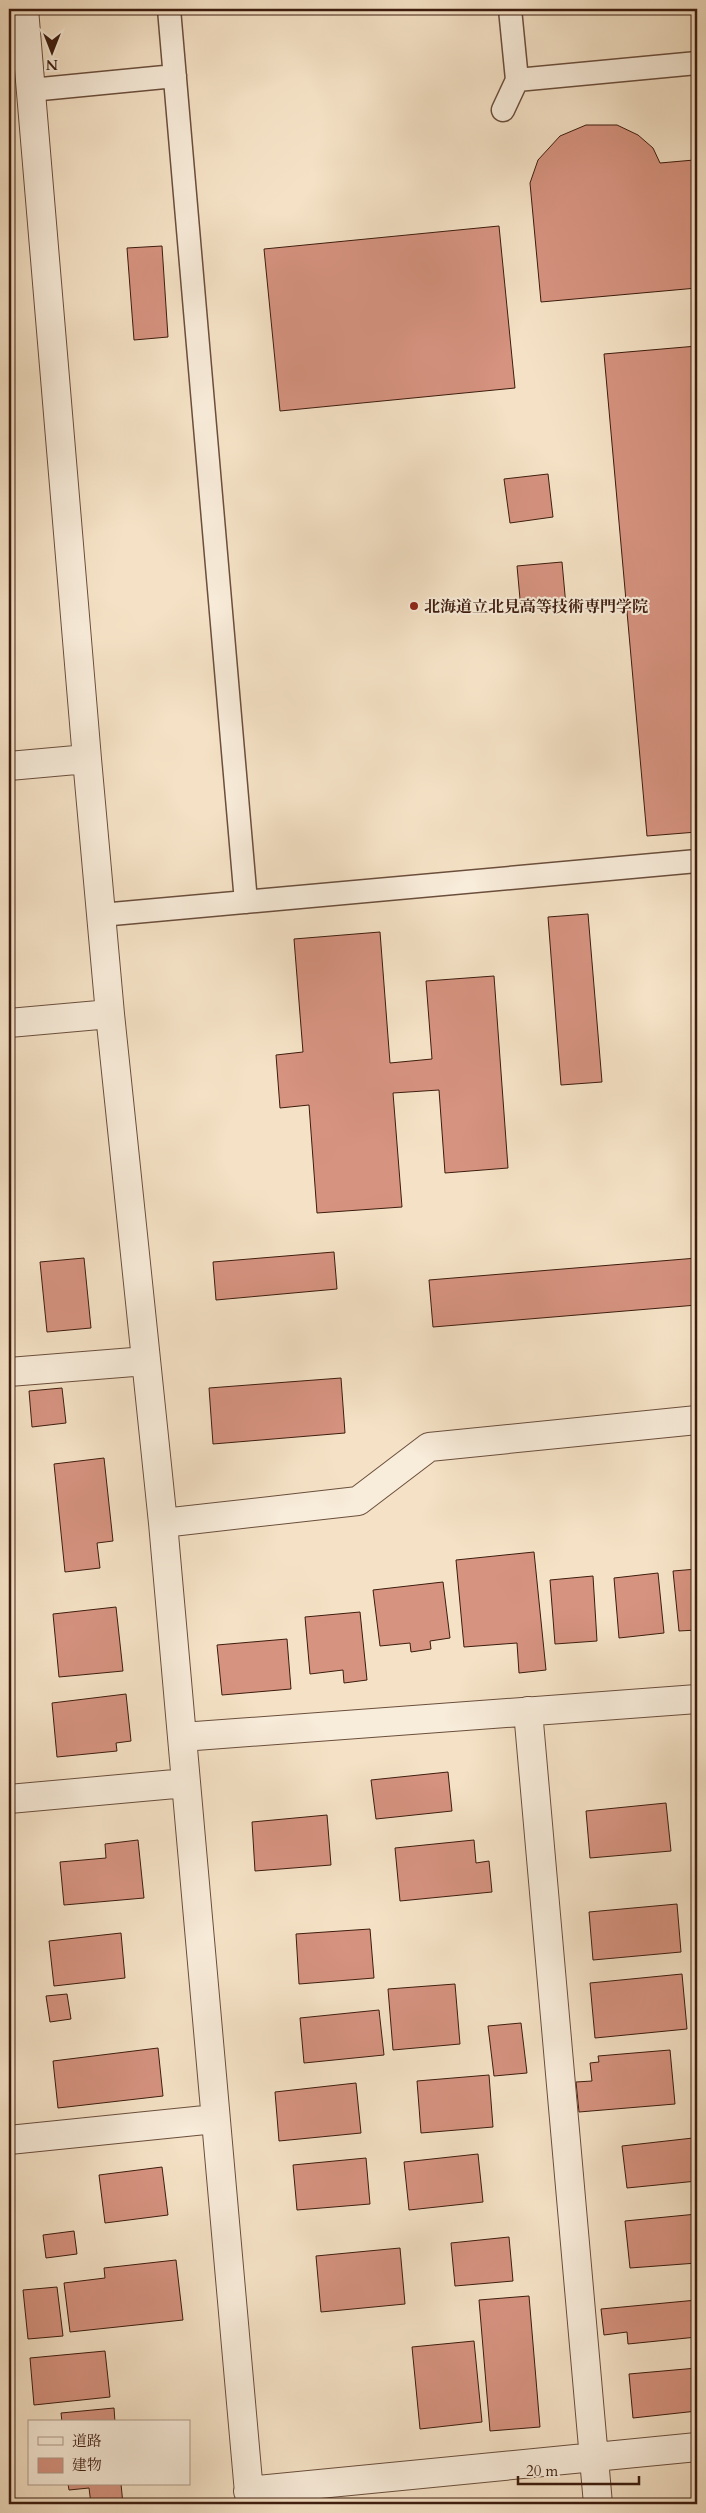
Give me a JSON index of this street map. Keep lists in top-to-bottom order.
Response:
{
  "places": ["北海道立北見高等技術専門学院"],
  "legend": ["道路", "建物"],
  "scale_bar": "20 m",
  "north": "bottom"
}
